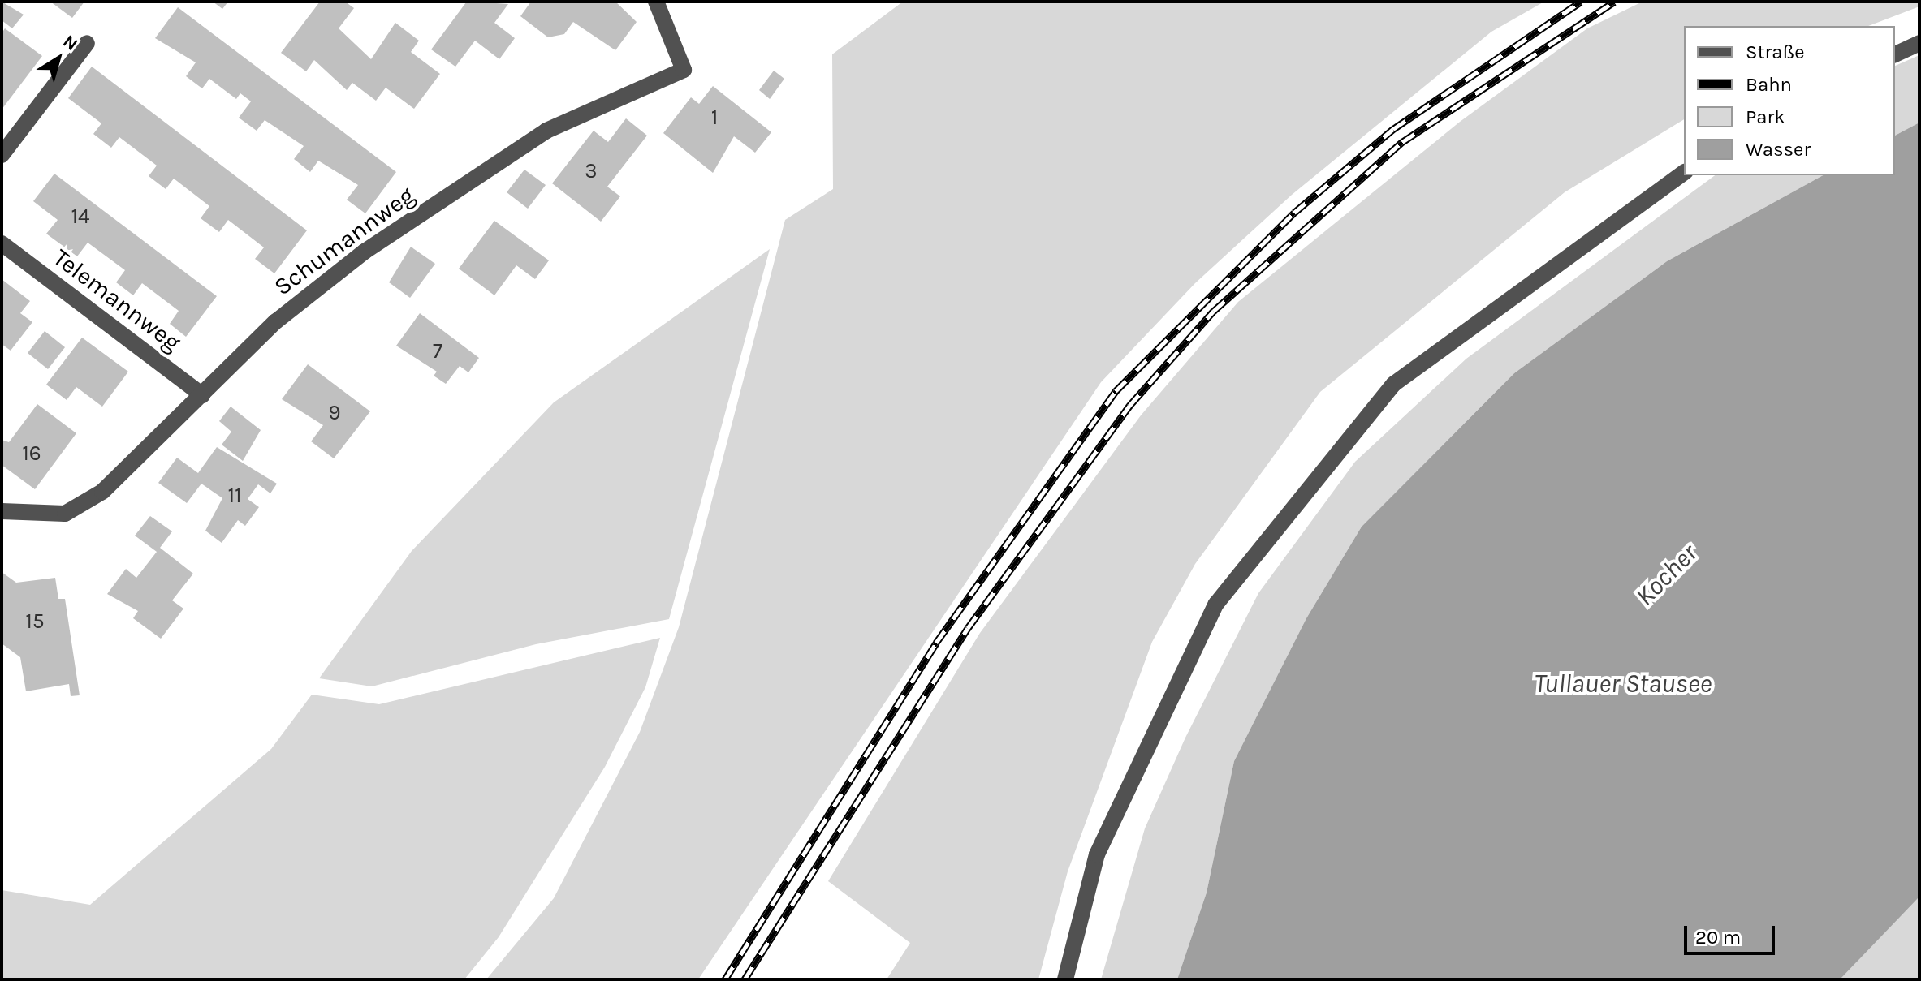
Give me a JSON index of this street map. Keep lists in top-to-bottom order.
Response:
{
  "streets": {
    "street": ["Schumannweg", "Telemannweg"]
  },
  "crossings": [
    ["Schumannweg", "Telemannweg"]
  ],
  "water": ["Kocher", "Tullauer Stausee"],
  "house_numbers": [
    "1",
    "3",
    "14",
    "7",
    "9",
    "16",
    "11",
    "15"
  ],
  "legend": [
    "Straße",
    "Bahn",
    "Park",
    "Wasser"
  ],
  "scale_bar": "20 m",
  "north": "top right"
}
